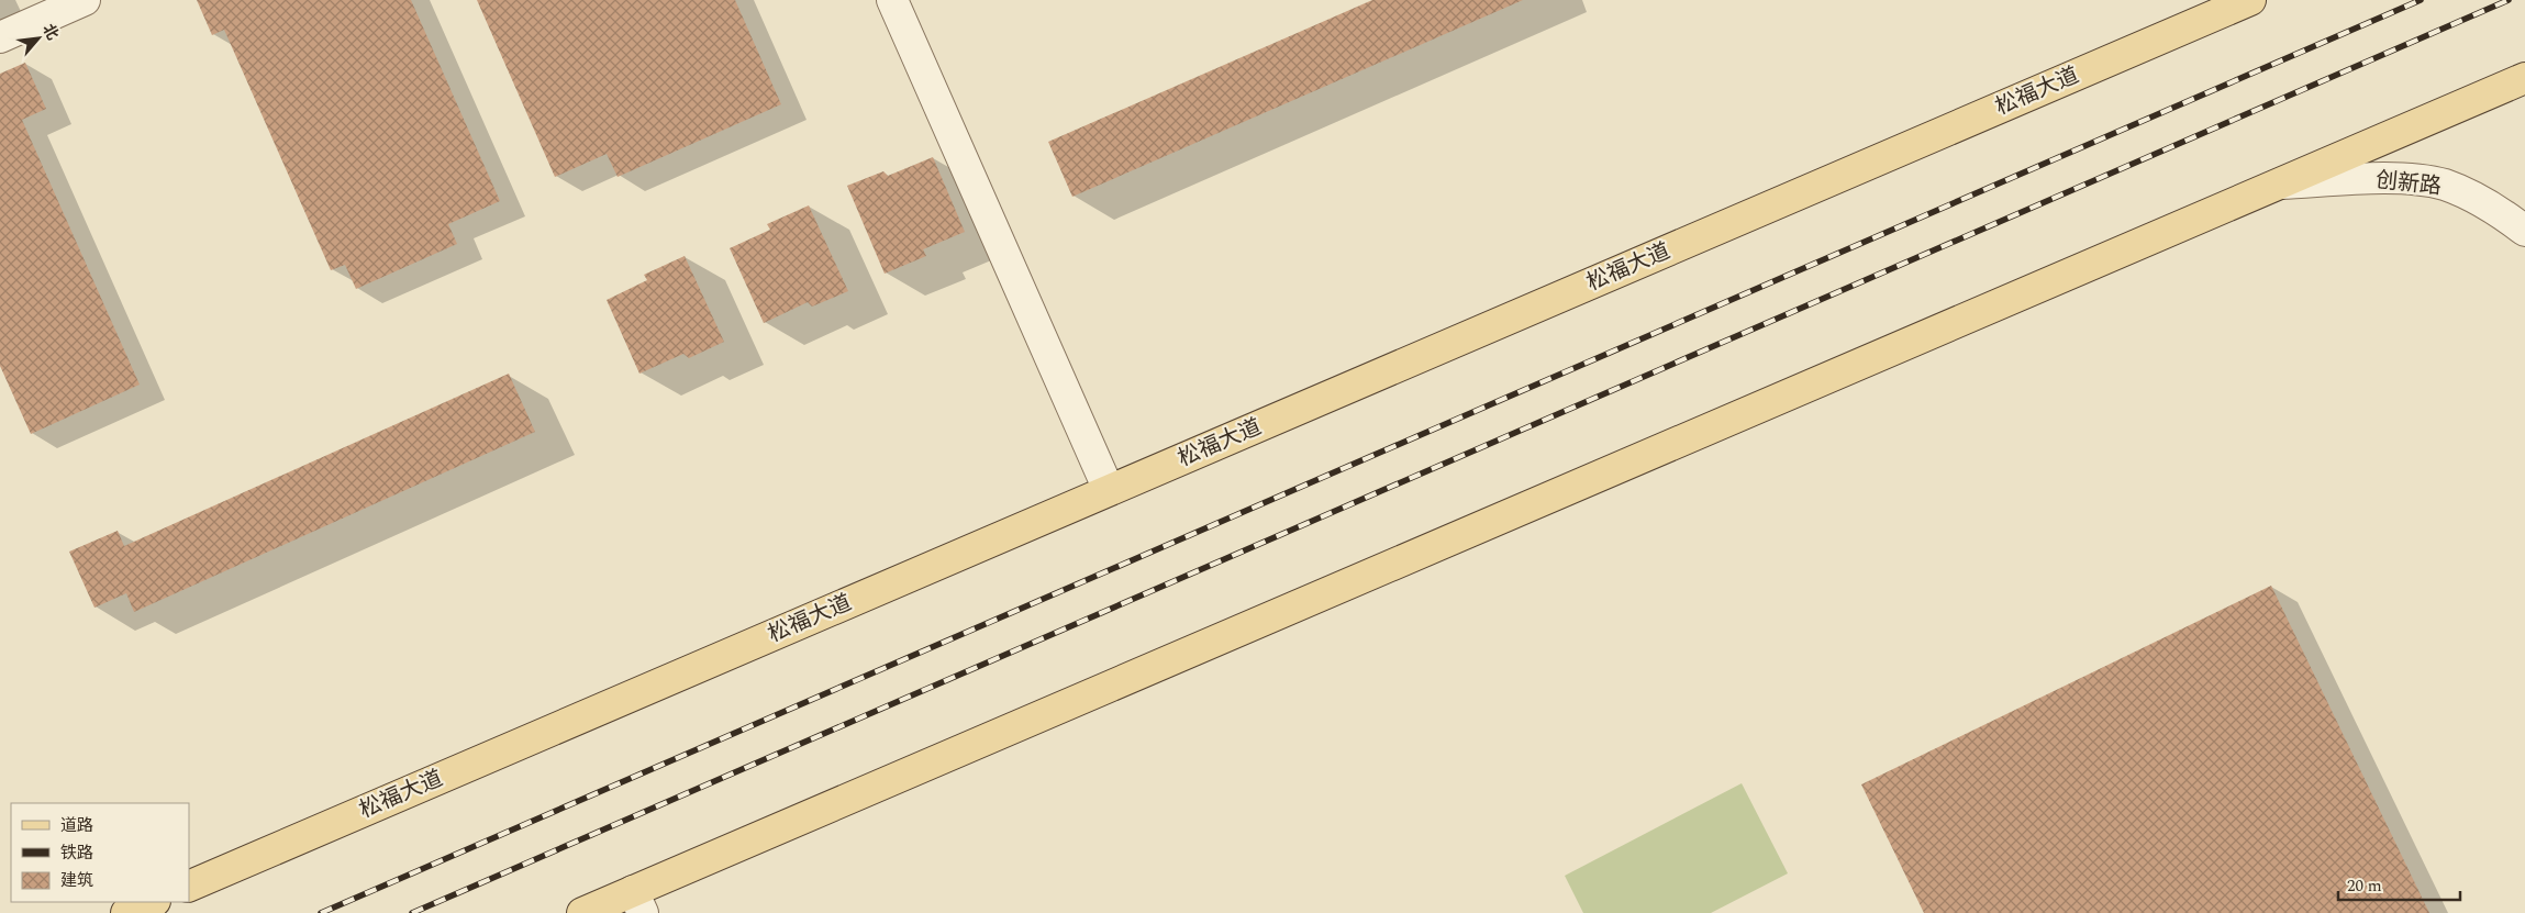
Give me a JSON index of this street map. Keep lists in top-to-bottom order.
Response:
{
  "streets": {
    "main road": ["松福大道"],
    "street": ["创新路"]
  },
  "legend": ["道路", "铁路", "建筑"],
  "scale_bar": "20 m",
  "north": "top right"
}
